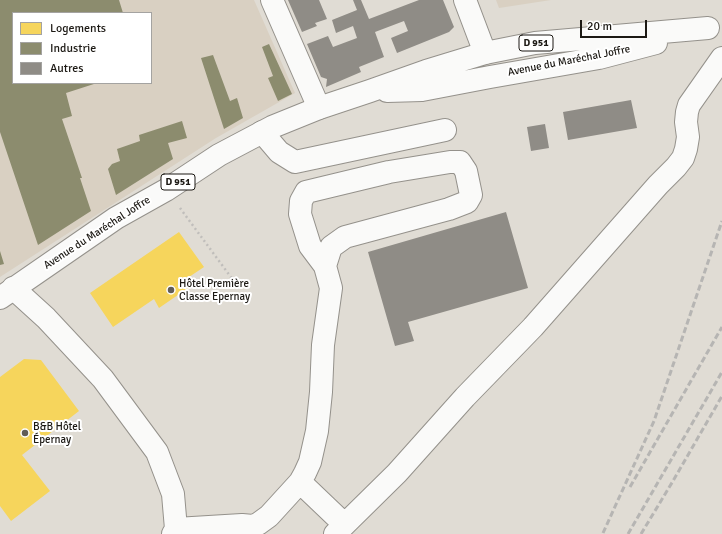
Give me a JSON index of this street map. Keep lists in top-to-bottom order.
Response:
{
  "streets": {
    "main road": ["D 951", "Avenue du Maréchal Joffre"]
  },
  "places": ["Hôtel Première Classe Epernay", "B&B Hôtel Épernay"],
  "legend": ["Logements", "Industrie", "Autres"],
  "scale_bar": "20 m"
}
